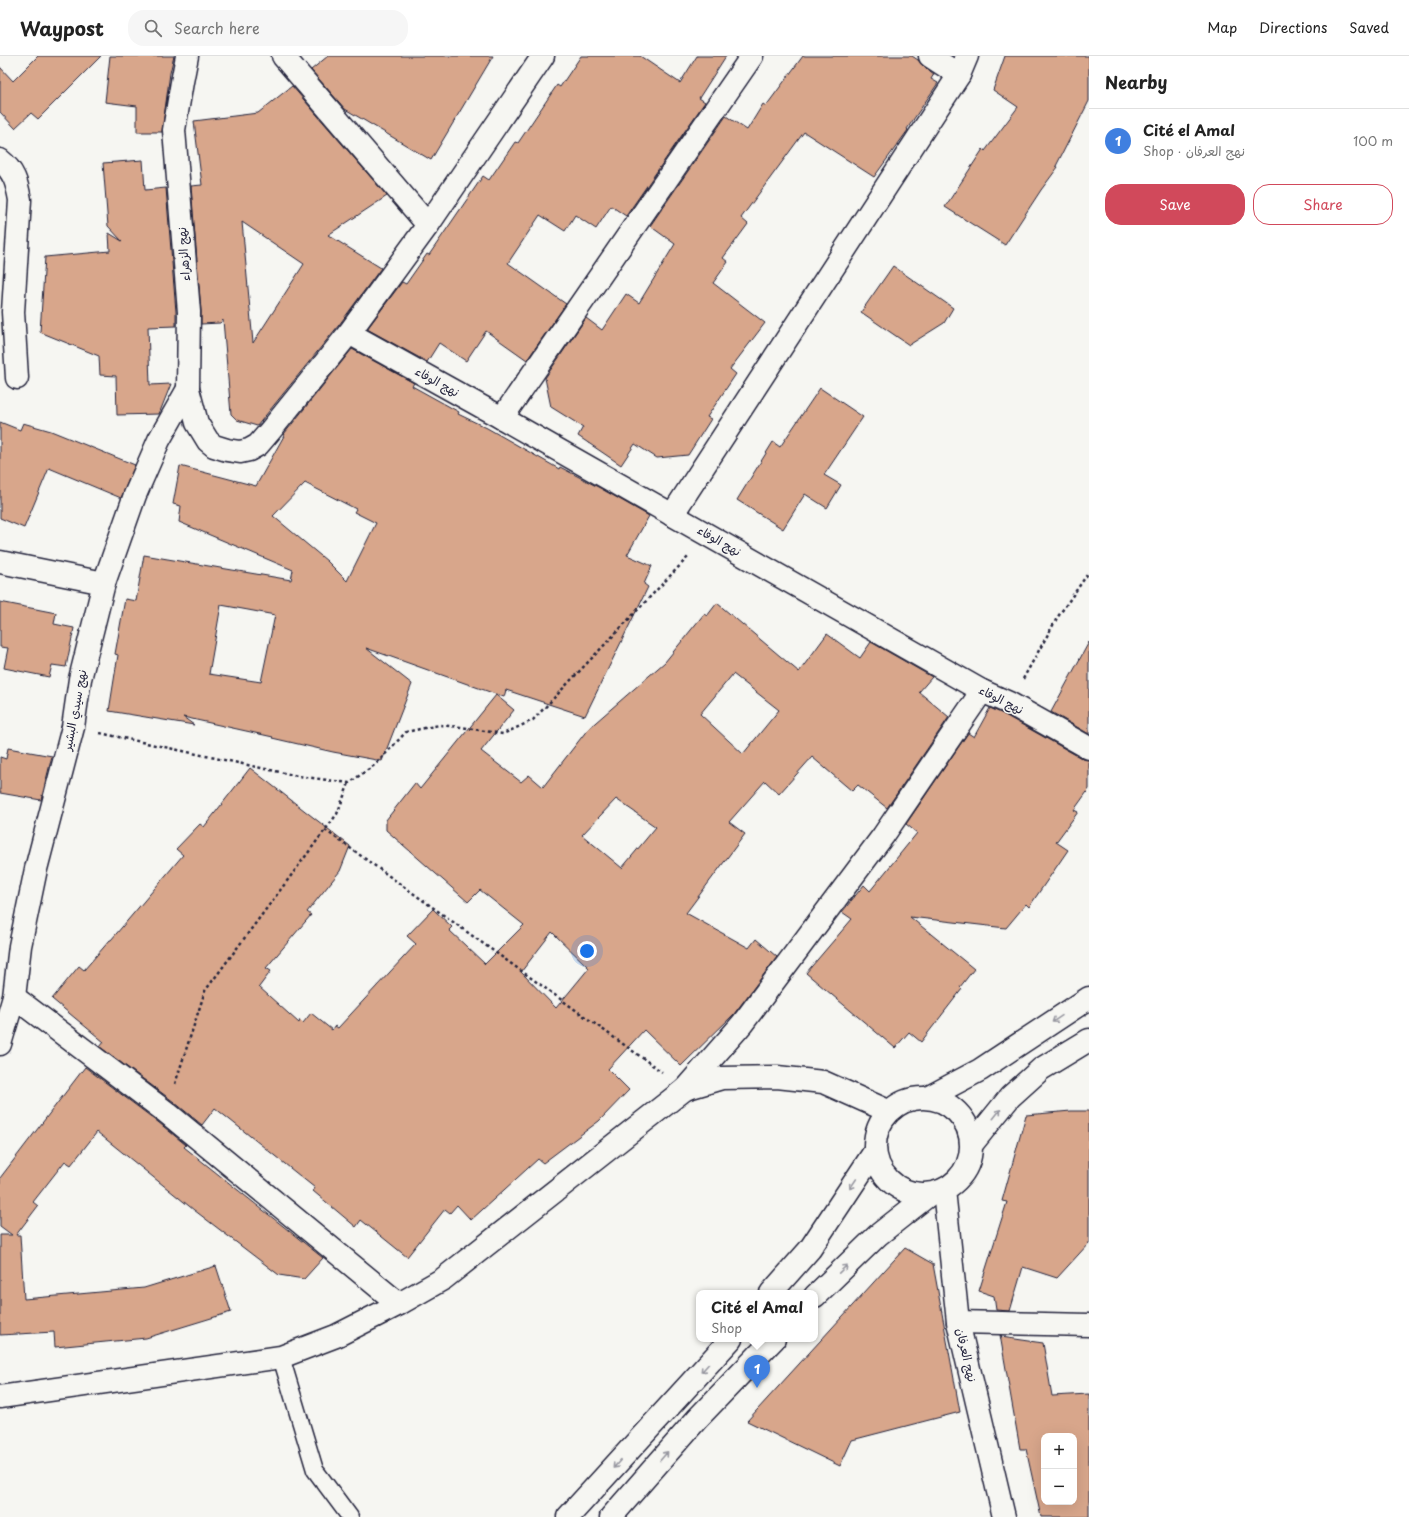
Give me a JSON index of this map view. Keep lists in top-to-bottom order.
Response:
{
  "streets": {
    "street": [
      "نهج الزهراء",
      "نهج الوفاء",
      "نهج سيدي البشير",
      "نهج العرفان"
    ]
  },
  "crossings": [
    ["نهج الزهراء", "نهج الوفاء"],
    ["نهج الزهراء", "نهج سيدي البشير"]
  ],
  "page": {
    "header": "Waypost",
    "search": "Search here",
    "nav": ["Map", "Directions", "Saved"],
    "heading": "Nearby",
    "list": [
      {
        "mark": "1",
        "name": "Cité el Amal",
        "note": "Shop · نهج العرفان",
        "value": "100 m"
      }
    ],
    "buttons": ["Save", "Share"],
    "popup": ["Cité el Amal", "Shop"],
    "pins": "1",
    "map_buttons": ["+", "−"]
  }
}
